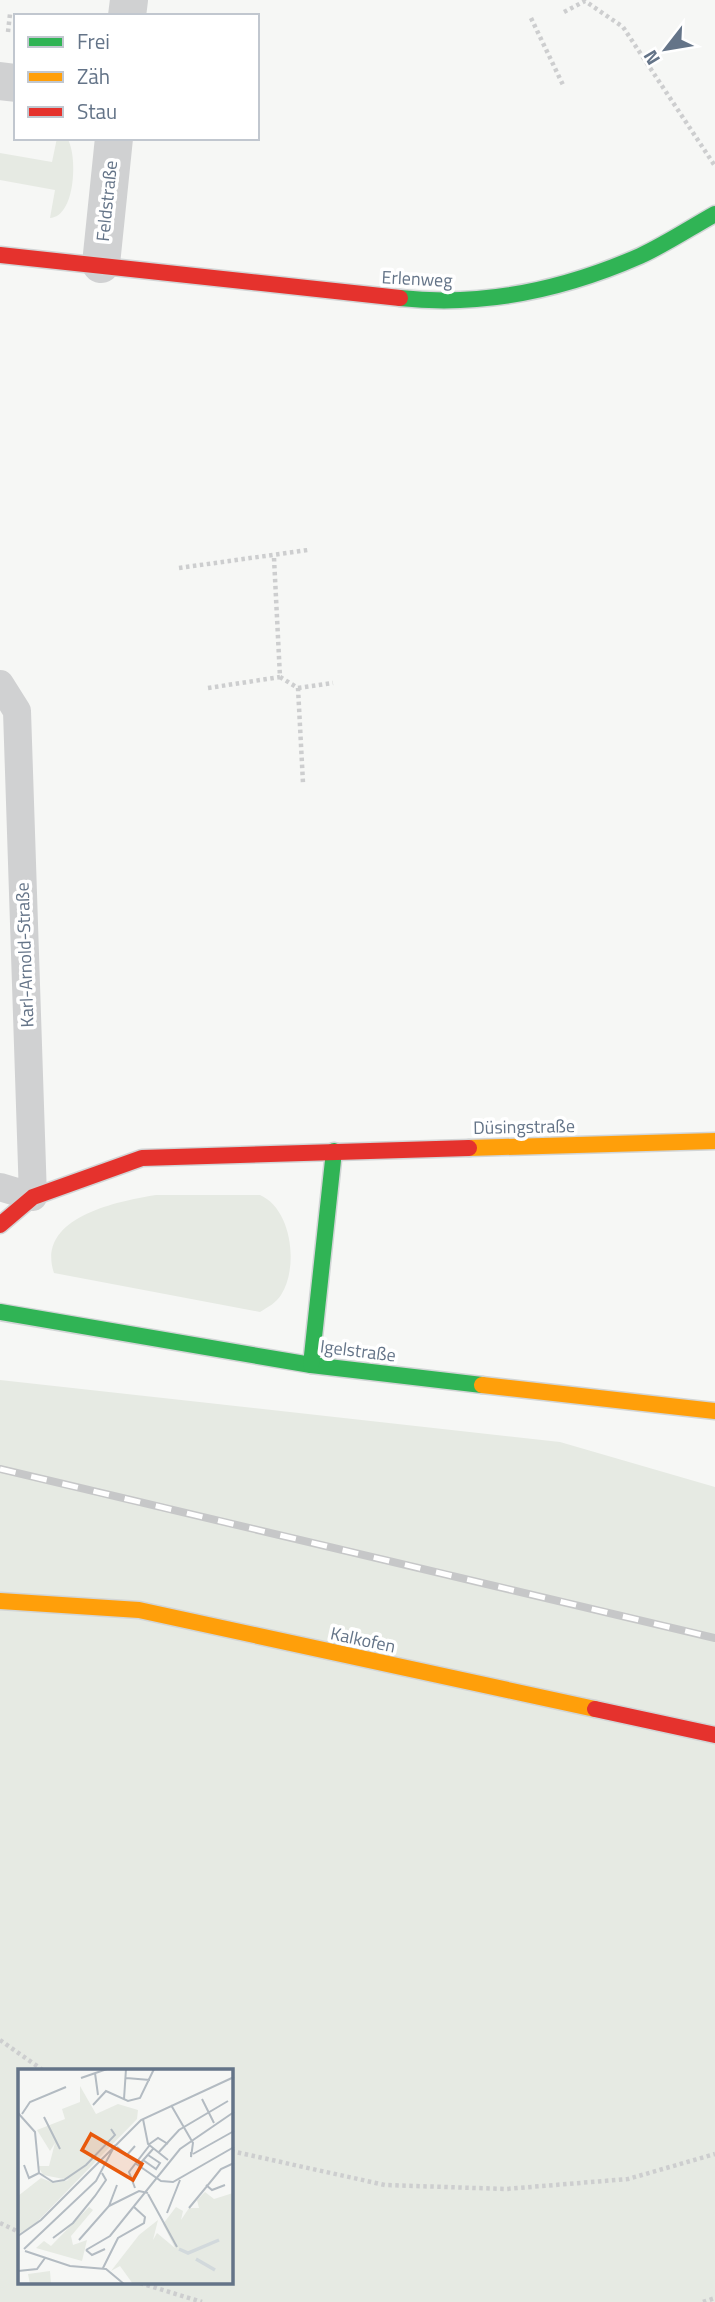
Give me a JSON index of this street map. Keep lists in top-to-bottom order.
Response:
{
  "streets": {
    "main road": [
      "Erlenweg",
      "Düsingstraße",
      "Igelstraße",
      "Kalkofen"
    ],
    "street": ["Feldstraße"],
    "lane": ["Karl-Arnold-Straße"]
  },
  "crossings": [
    ["Feldstraße", "Erlenweg"],
    ["Karl-Arnold-Straße", "Düsingstraße"]
  ],
  "legend": ["Frei", "Zäh", "Stau"],
  "north": "bottom left"
}
